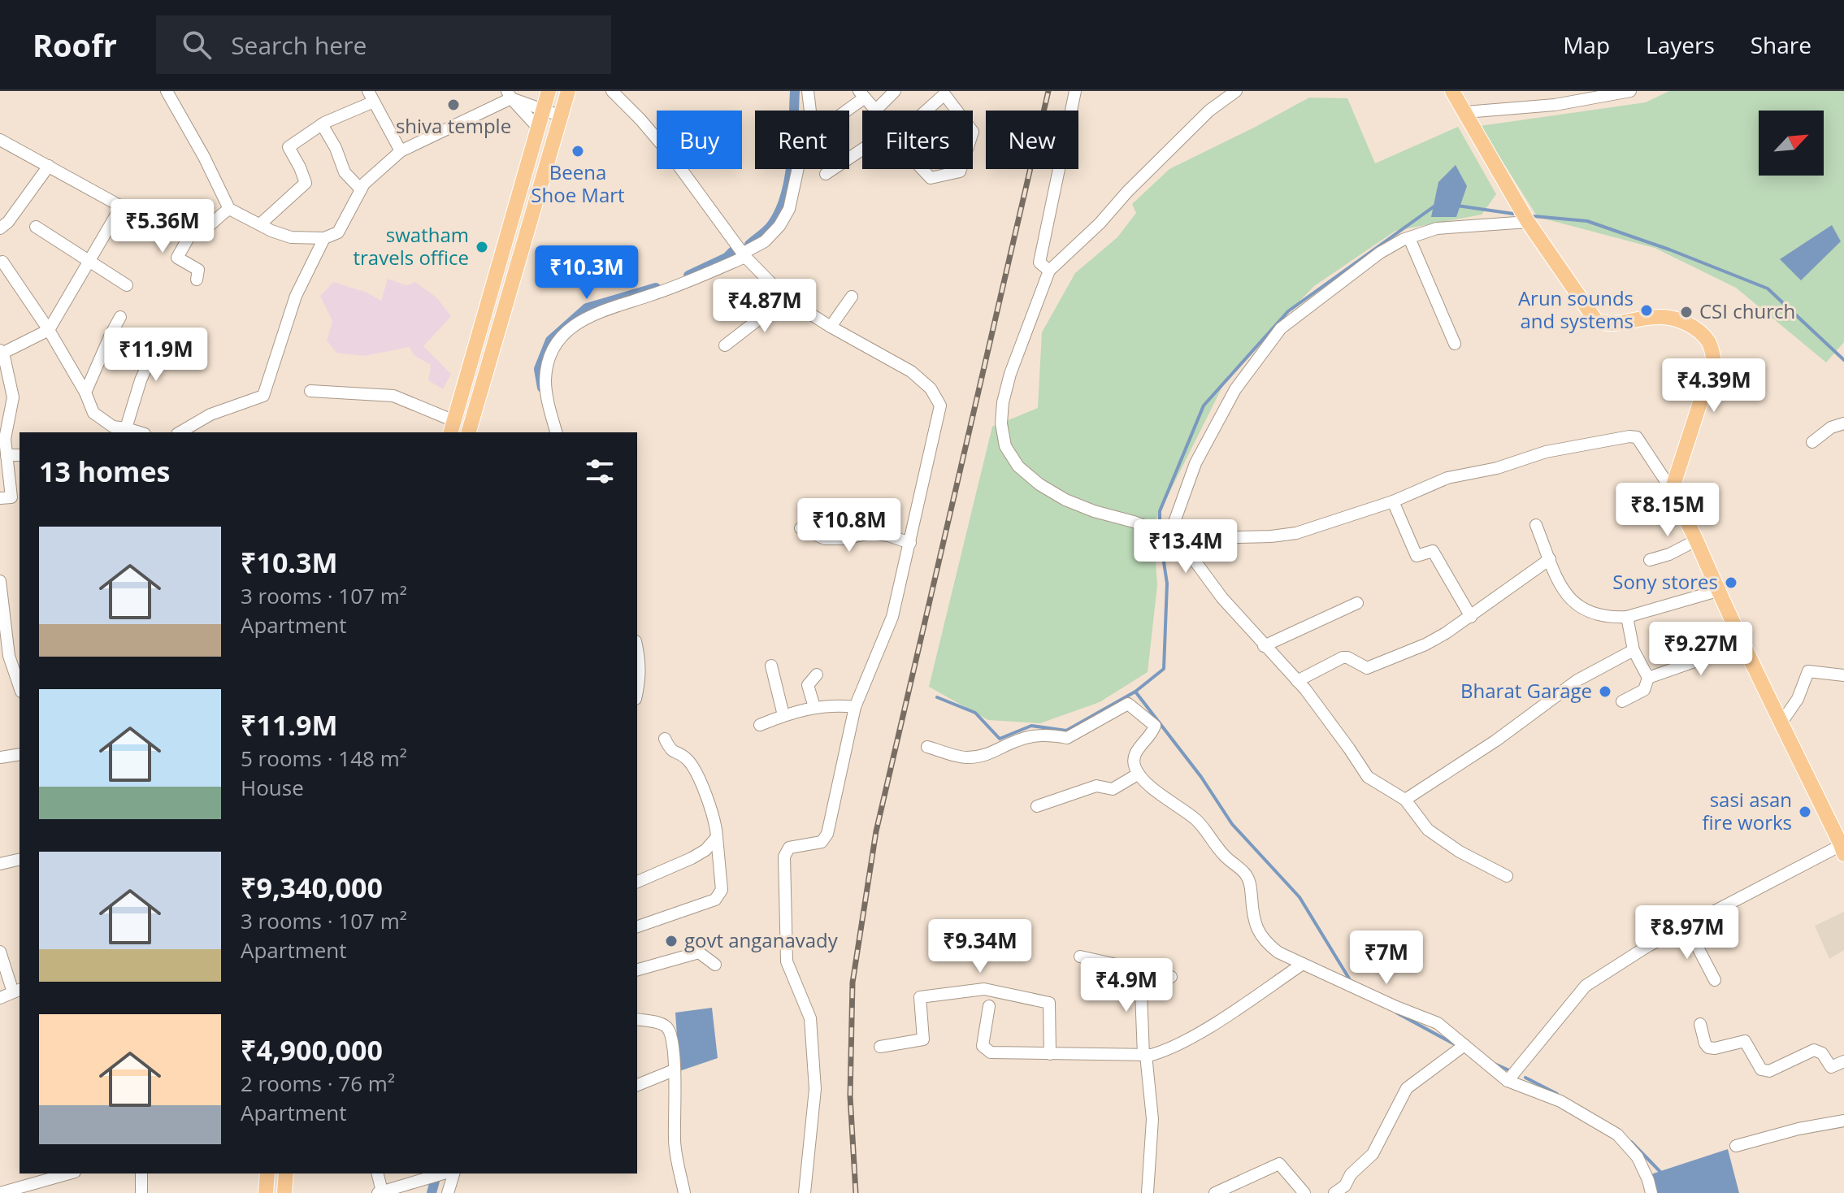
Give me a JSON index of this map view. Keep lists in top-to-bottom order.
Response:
{
  "places": [
    "shiva temple",
    "Beena Shoe Mart",
    "swatham travels office",
    "Arun sounds and systems",
    "CSI church",
    "Sony stores",
    "Bharat Garage",
    "sasi asan fire works",
    "govt anganavady"
  ],
  "north": "top right",
  "page": {
    "header": "Roofr",
    "search": "Search here",
    "nav": ["Map", "Layers", "Share"],
    "chip": [
      "Buy",
      "Rent",
      "Filters",
      "New"
    ],
    "price": [
      "₹5.36M",
      "₹10.3M",
      "₹4.87M",
      "₹11.9M",
      "₹4.39M",
      "₹8.15M",
      "₹10.8M",
      "₹13.4M",
      "₹9.27M",
      "₹8.97M",
      "₹9.34M",
      "₹7M",
      "₹4.9M"
    ],
    "heading": "13 homes",
    "list": [
      {
        "name": "₹10.3M",
        "note": "3 rooms · 107 m² · Apartment"
      },
      {
        "name": "₹11.9M",
        "note": "5 rooms · 148 m² · House"
      },
      {
        "name": "₹9,340,000",
        "note": "3 rooms · 107 m² · Apartment"
      },
      {
        "name": "₹4,900,000",
        "note": "2 rooms · 76 m² · Apartment"
      }
    ]
  }
}
